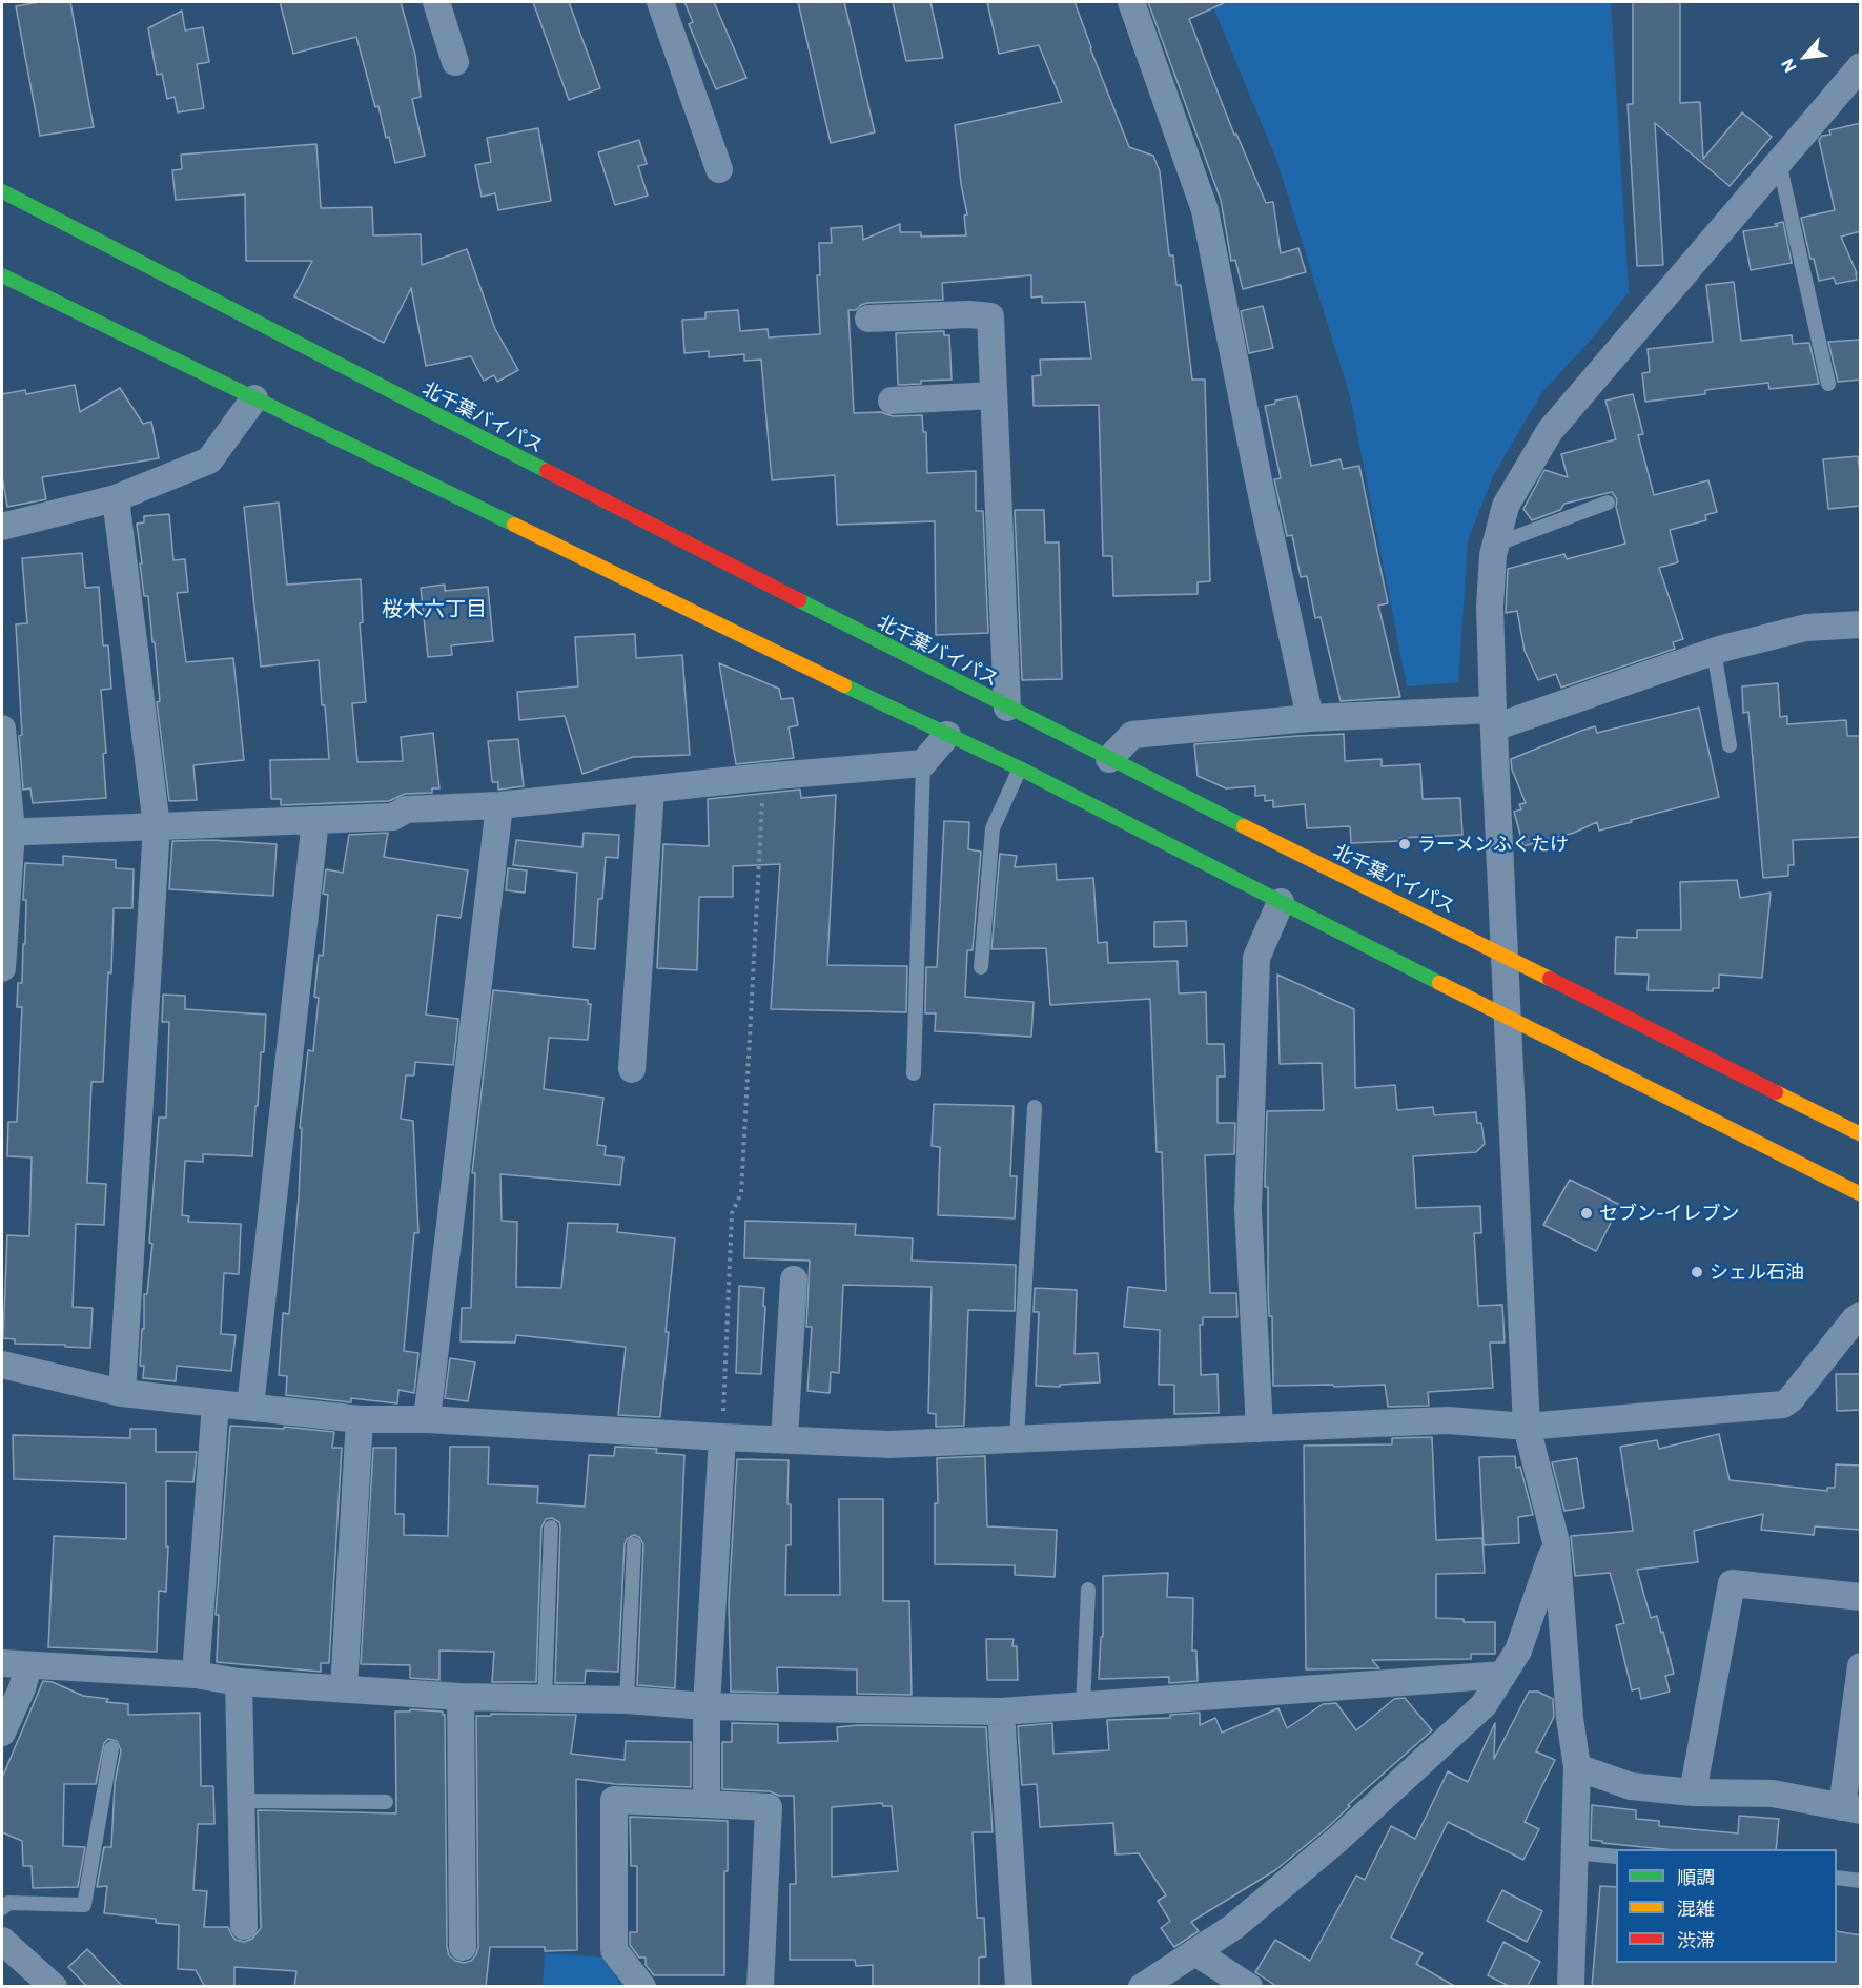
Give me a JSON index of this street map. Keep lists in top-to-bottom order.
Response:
{
  "streets": {
    "highway": ["北千葉バイパス"]
  },
  "districts": ["桜木六丁目"],
  "places": ["ラーメンふくたけ", "セブン-イレブン", "シェル石油"],
  "legend": ["順調", "混雑", "渋滞"],
  "north": "bottom left"
}
